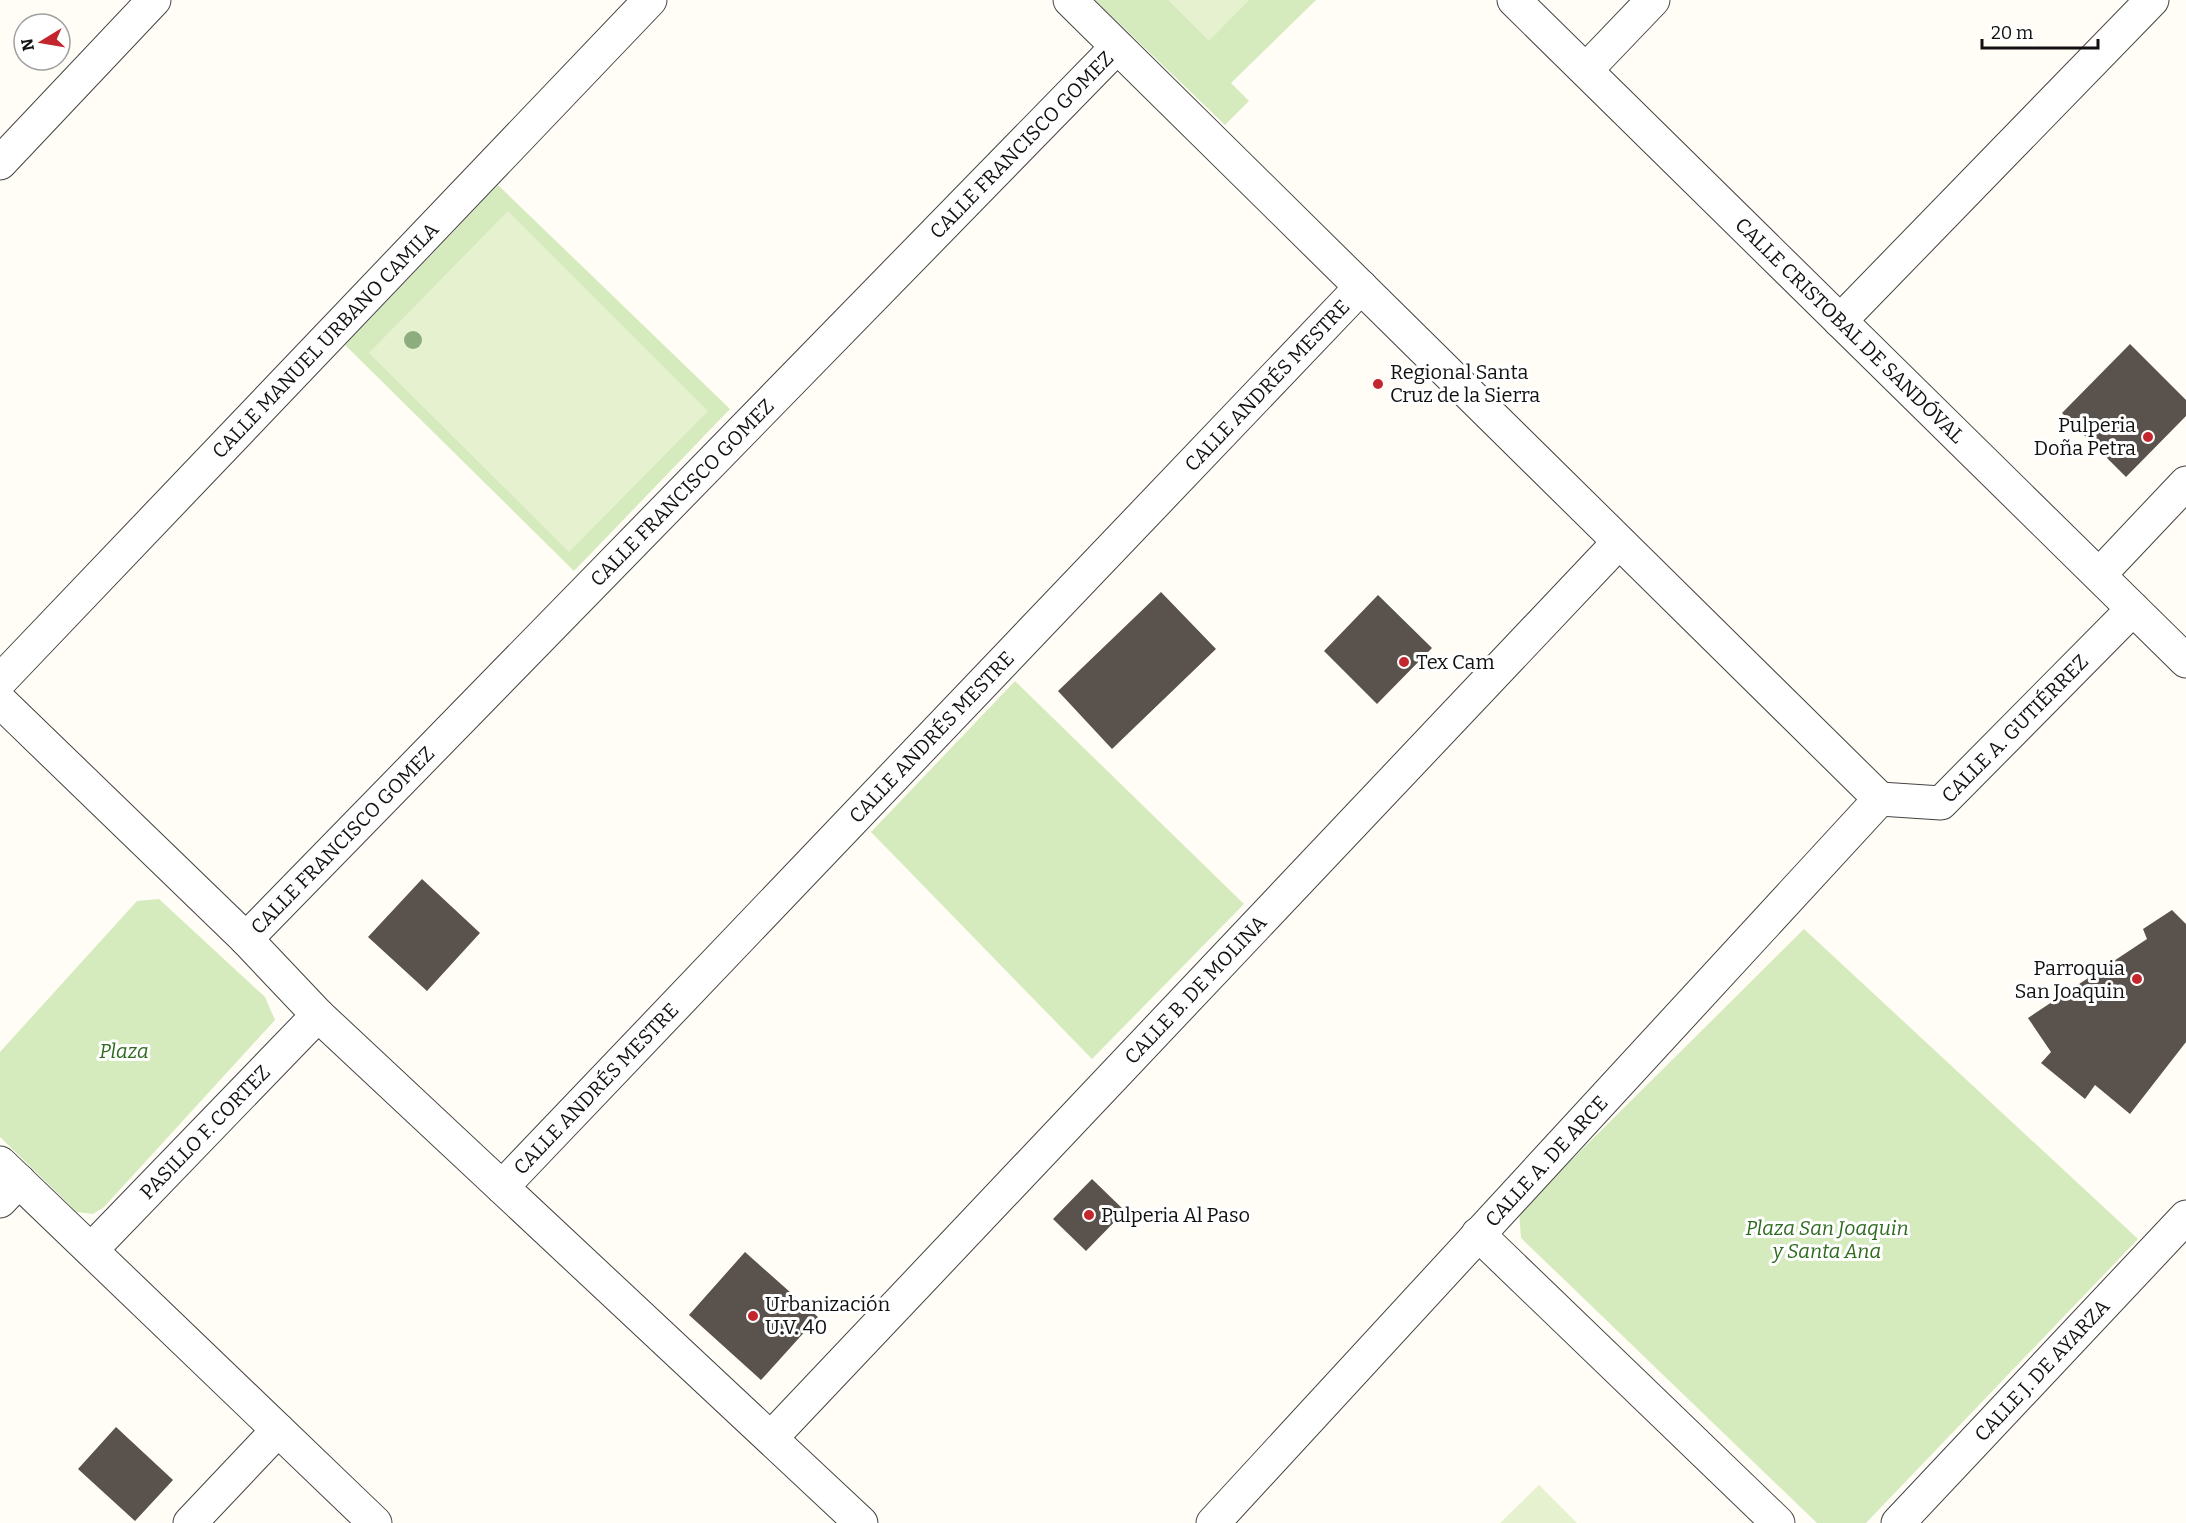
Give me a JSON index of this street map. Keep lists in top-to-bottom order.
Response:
{
  "streets": {
    "street": [
      "CALLE FRANCISCO GOMEZ",
      "CALLE CRISTOBAL DE SANDÓVAL",
      "CALLE MANUEL URBANO CAMILA",
      "CALLE ANDRÉS MESTRE",
      "CALLE A. GUTIÉRREZ",
      "CALLE B. DE MOLINA",
      "PASILLO F. CORTEZ",
      "CALLE A. DE ARCE",
      "CALLE J. DE AYARZA"
    ]
  },
  "crossings": [
    ["CALLE CRISTOBAL DE SANDÓVAL", "CALLE A. GUTIÉRREZ"],
    ["CALLE A. GUTIÉRREZ", "CALLE A. DE ARCE"]
  ],
  "parks": ["Plaza", "Plaza San Joaquin y Santa Ana"],
  "places": [
    "Regional Santa Cruz de la Sierra",
    "Pulperia Doña Petra",
    "Tex Cam",
    "Parroquia San Joaquin",
    "Pulperia Al Paso",
    "Urbanización U.V. 40"
  ],
  "scale_bar": "20 m",
  "north": "left"
}
